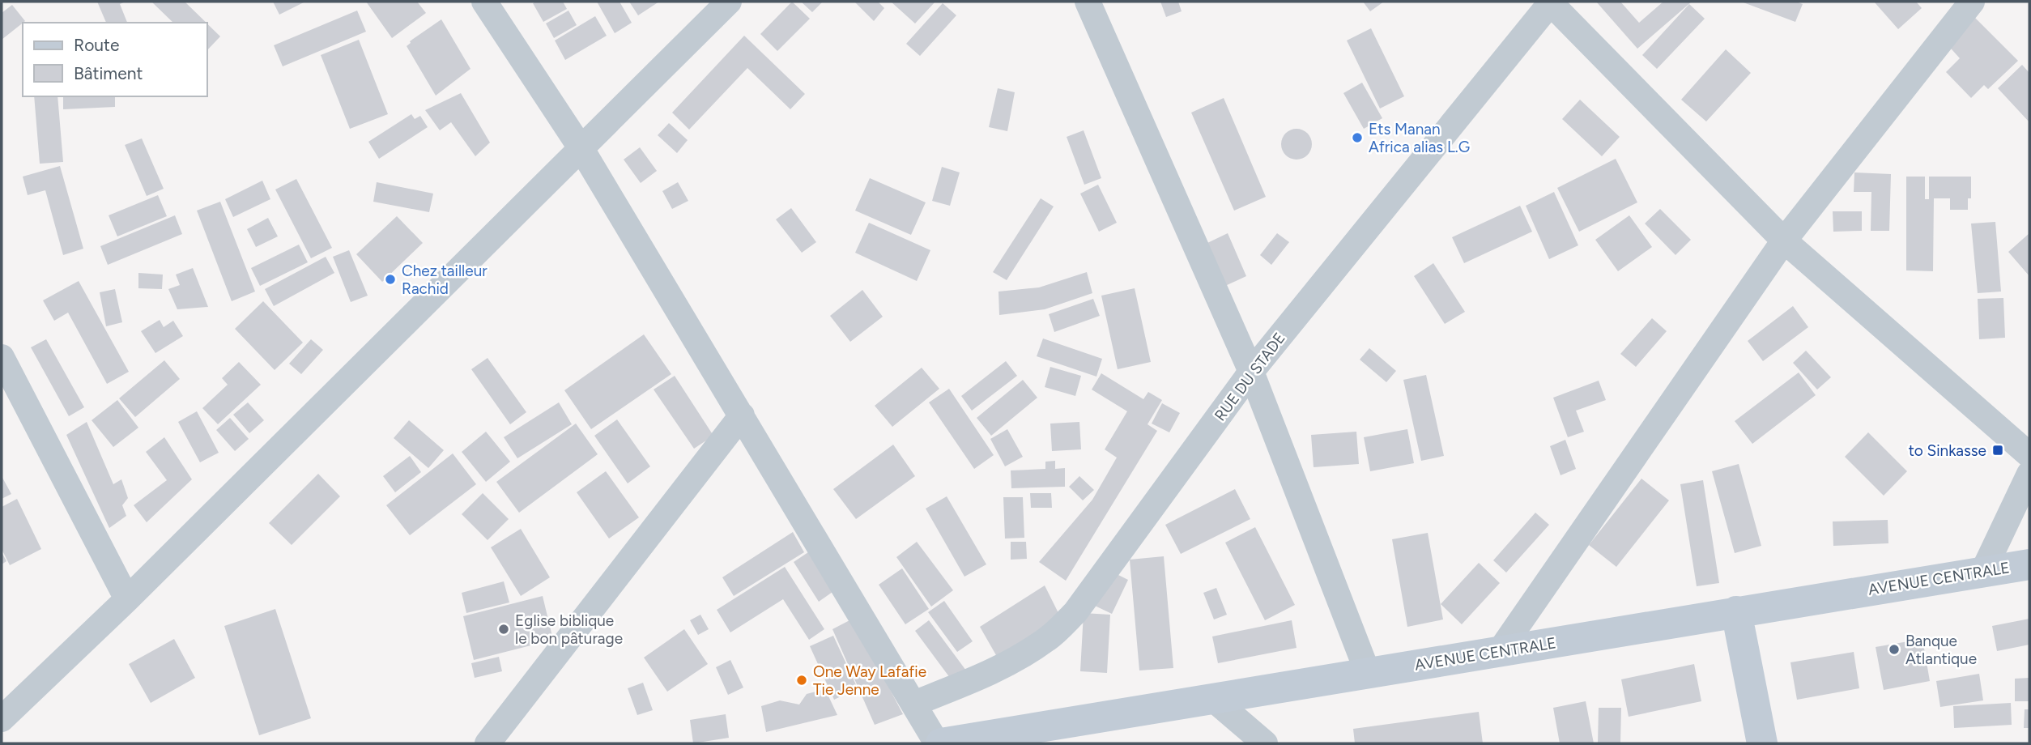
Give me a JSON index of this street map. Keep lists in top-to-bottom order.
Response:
{
  "streets": {
    "main road": ["AVENUE CENTRALE"],
    "street": ["RUE DU STADE"]
  },
  "places": {
    "other": [
      "Ets Manan Africa alias L.G",
      "Chez tailleur Rachid",
      "Eglise biblique le bon pâturage",
      "Banque Atlantique",
      "One Way Lafafie Tie Jenne"
    ],
    "transit": ["to Sinkasse"]
  },
  "legend": ["Route", "Bâtiment"]
}
